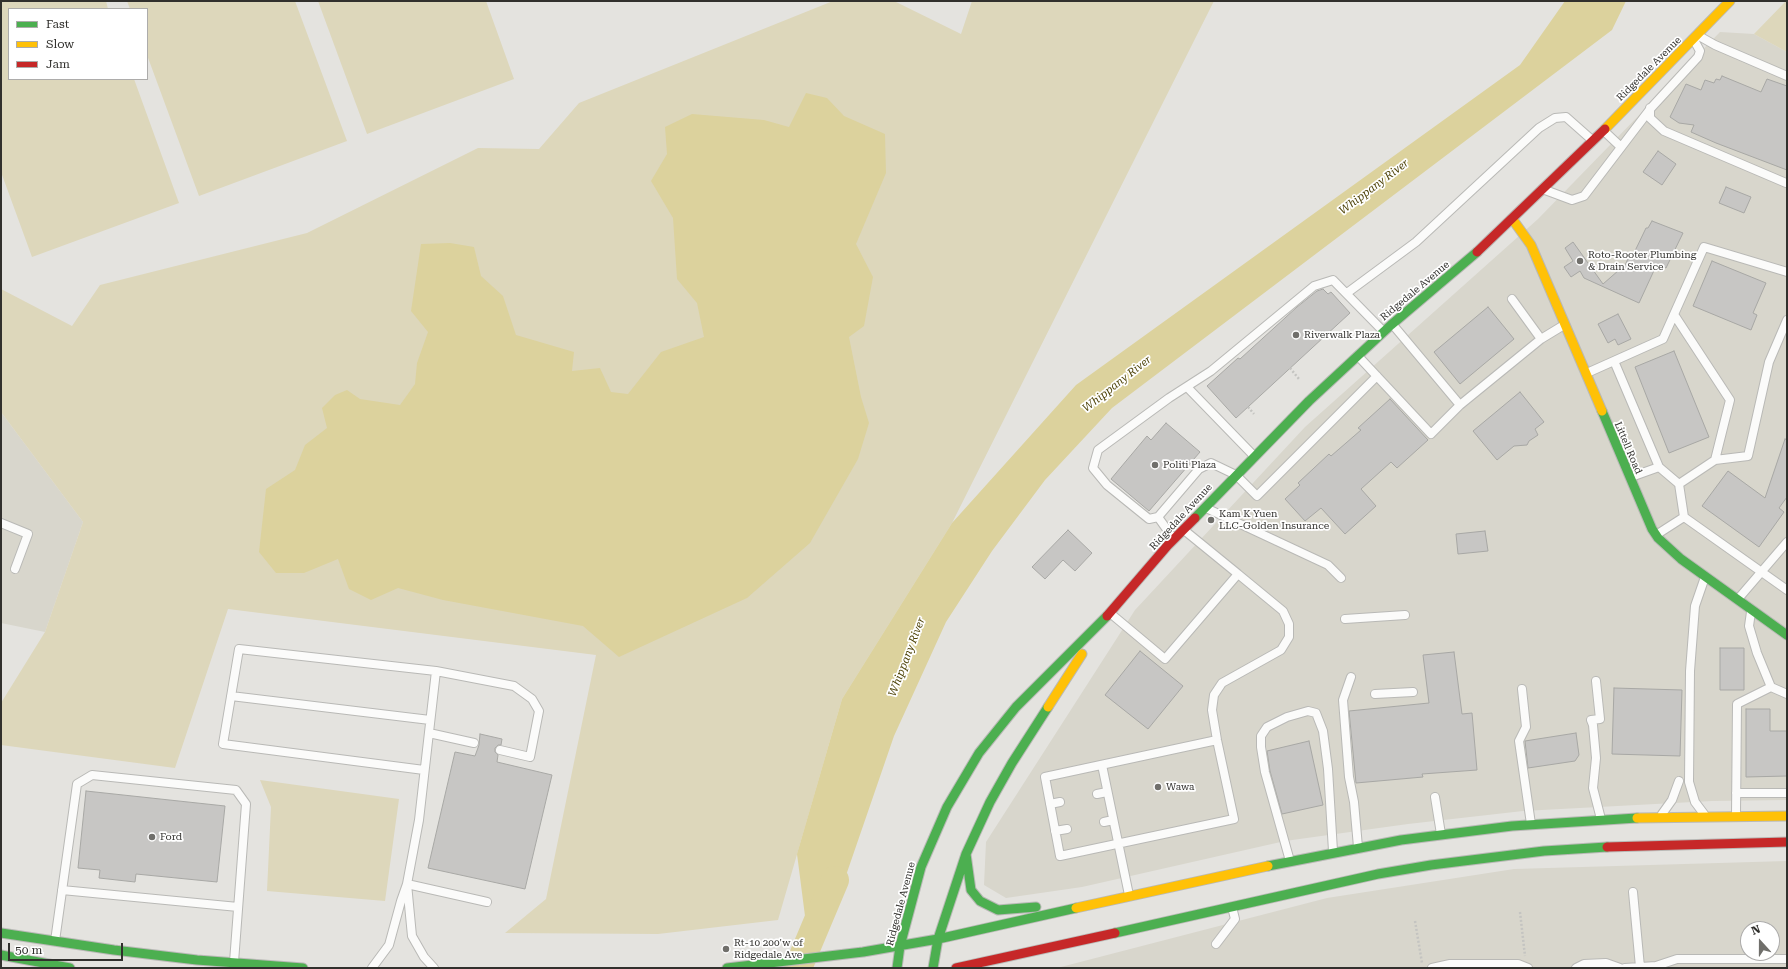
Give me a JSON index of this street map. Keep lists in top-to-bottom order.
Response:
{
  "streets": {
    "main road": ["Ridgedale Avenue", "Littell Road"]
  },
  "crossings": [
    ["Ridgedale Avenue", "Littell Road"]
  ],
  "water": ["Whippany River"],
  "places": [
    "Roto-Rooter Plumbing & Drain Service",
    "Riverwalk Plaza",
    "Politi Plaza",
    "Kam K Yuen LLC-Golden Insurance",
    "Wawa",
    "Ford",
    "Rt-10 200'w of Ridgedale Ave"
  ],
  "legend": ["Fast", "Slow", "Jam"],
  "scale_bar": "50 m",
  "north": "top"
}
